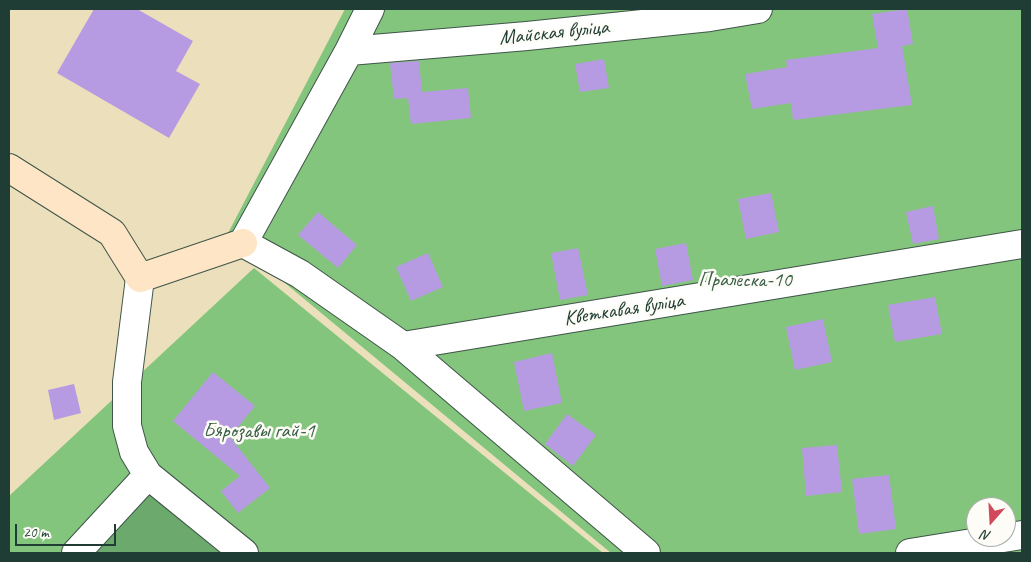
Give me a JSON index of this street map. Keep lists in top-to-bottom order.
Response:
{
  "streets": {
    "street": ["Майская вуліца", "Кветкавая вуліца"]
  },
  "parks": ["Пралеска-10", "Бярозавы гай-1"],
  "scale_bar": "20 m",
  "north": "bottom"
}
